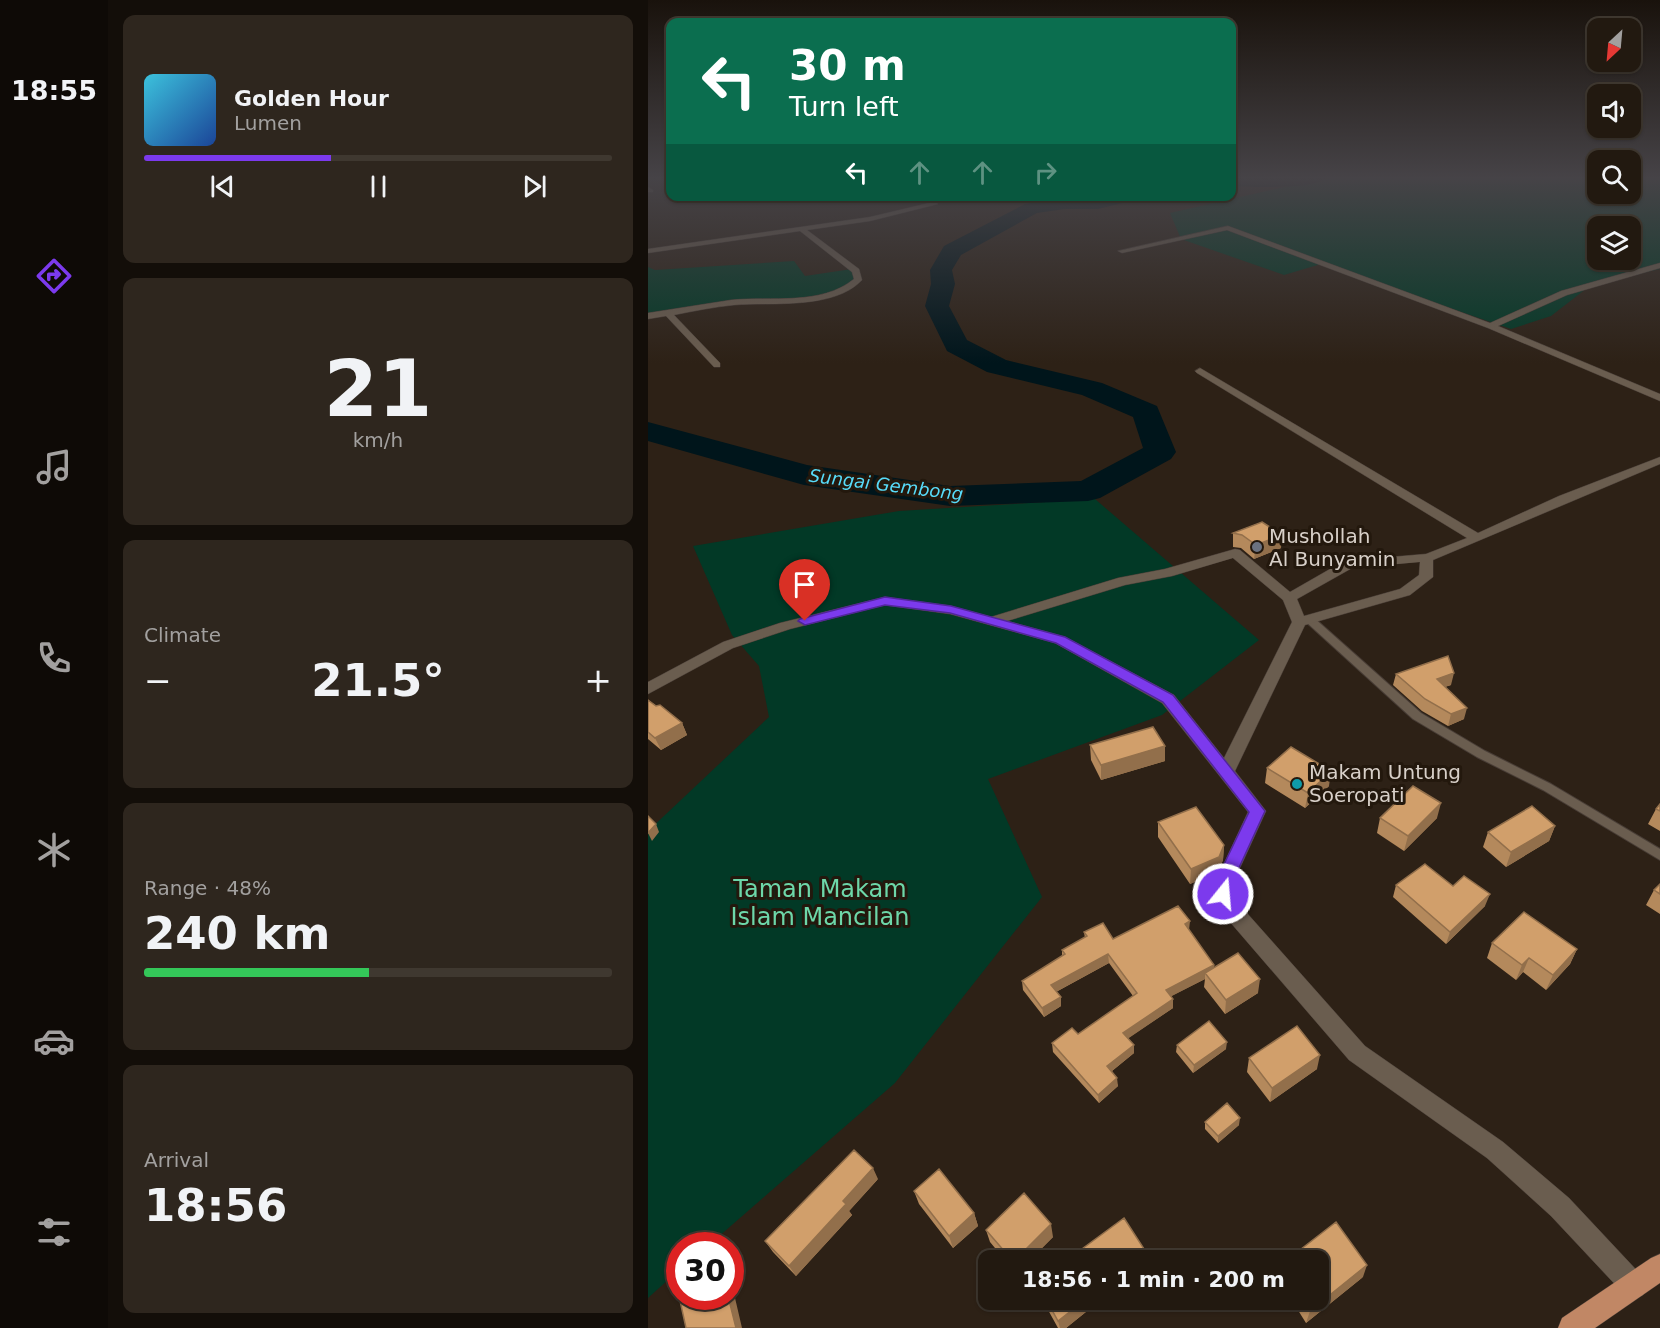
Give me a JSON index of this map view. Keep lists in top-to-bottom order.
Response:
{
  "water": ["Sungai Gembong"],
  "parks": ["Taman Makam Islam Mancilan"],
  "places": ["Mushollah Al Bunyamin", "Makam Untung Soeropati"],
  "north": "bottom left",
  "page": {
    "tabs": "18:55",
    "turn": ["30 m", "Turn left"],
    "song": ["Golden Hour", "Lumen"],
    "tile": [
      ["21", "km/h"],
      "Climate",
      ["Range · 48%", "240 km"],
      ["Arrival", "18:56"]
    ],
    "heat": ["−", "21.5°", "+"],
    "limit": "30",
    "trip": "18:56 · 1 min · 200 m"
  }
}
